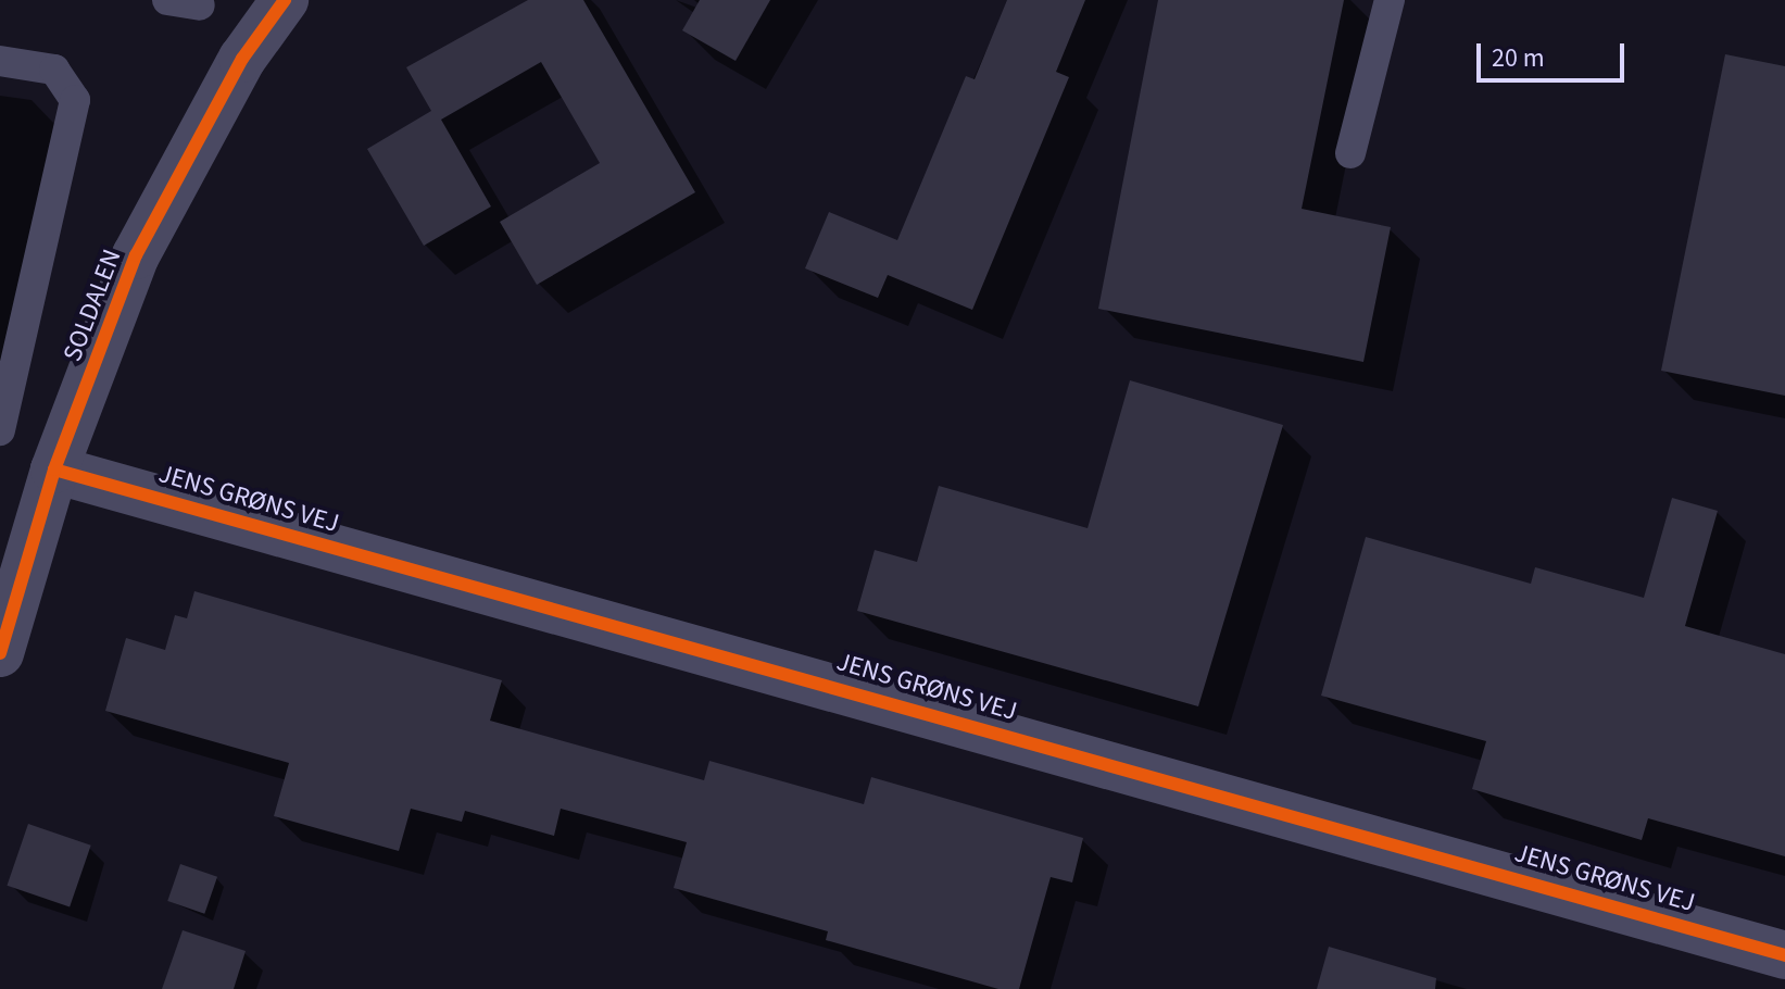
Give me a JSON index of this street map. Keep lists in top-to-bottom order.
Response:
{
  "streets": {
    "street": ["SOLDALEN", "JENS GRØNS VEJ"]
  },
  "crossings": [
    ["SOLDALEN", "JENS GRØNS VEJ"]
  ],
  "scale_bar": "20 m"
}
